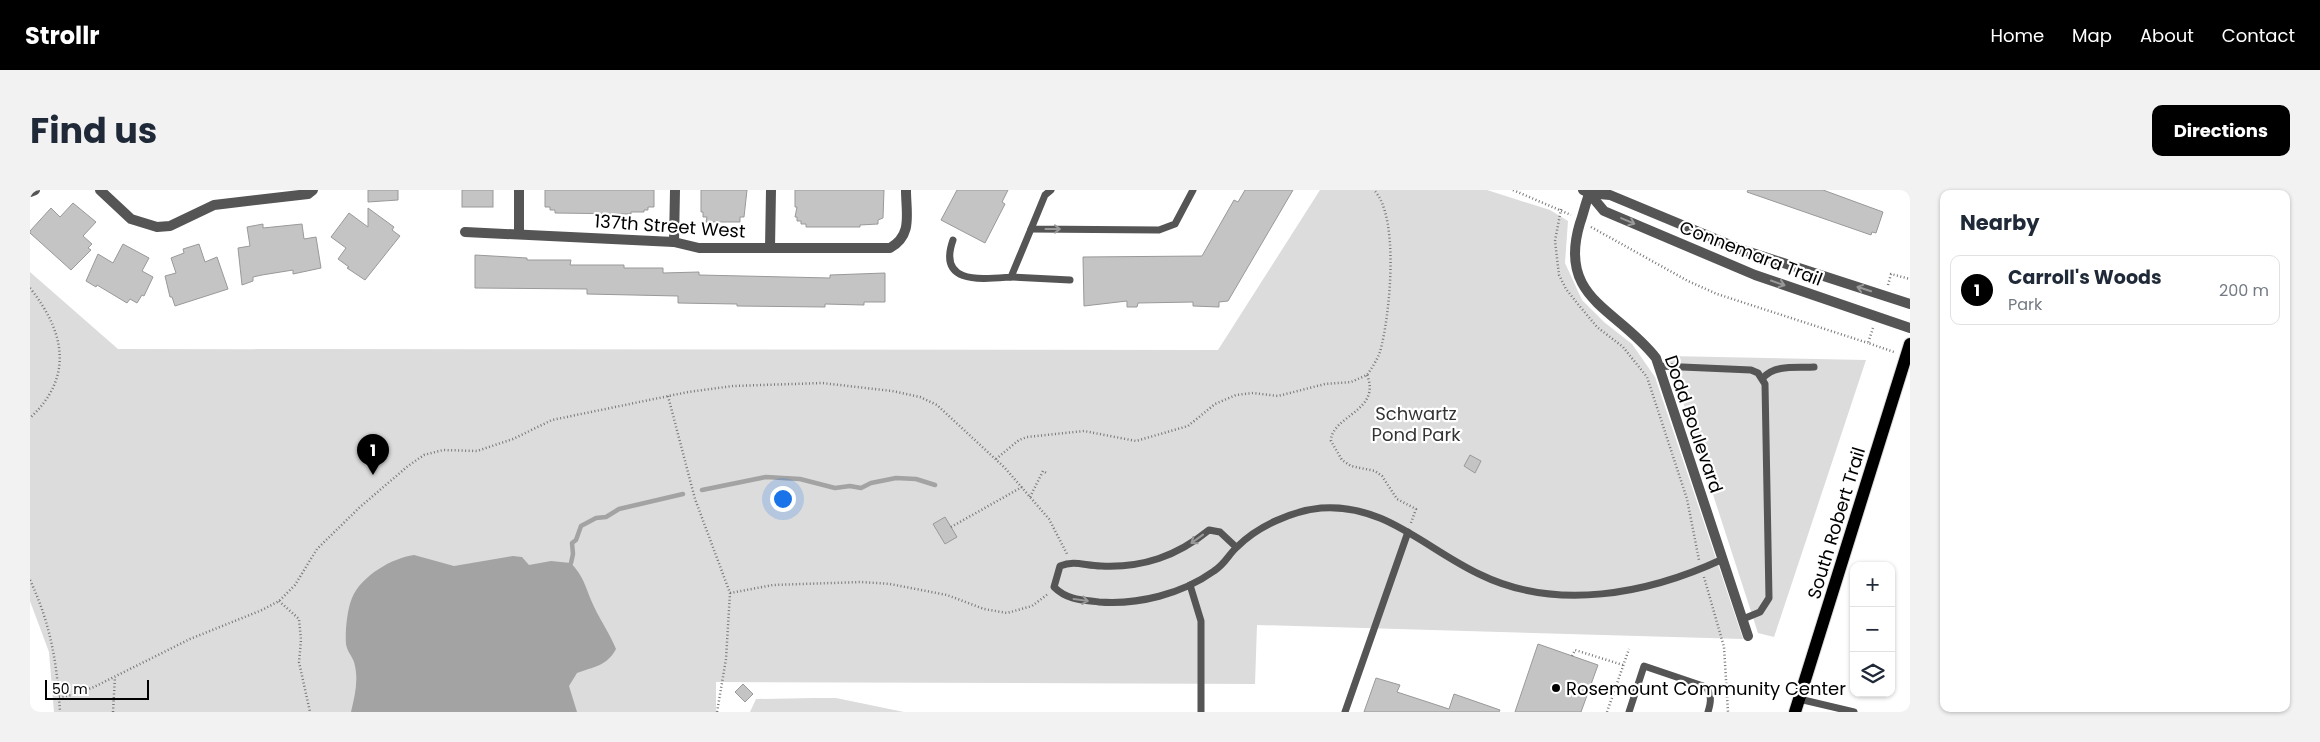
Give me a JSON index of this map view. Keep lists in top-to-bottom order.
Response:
{
  "streets": {
    "main road": ["South Robert Trail"],
    "street": ["137th Street West", "Connemara Trail", "Dodd Boulevard"]
  },
  "crossings": [
    ["Connemara Trail", "Dodd Boulevard"]
  ],
  "parks": ["Schwartz Pond Park"],
  "places": ["Rosemount Community Center"],
  "scale_bar": "50 m",
  "page": {
    "header": "Strollr",
    "nav": [
      "Home",
      "Map",
      "About",
      "Contact"
    ],
    "title": "Find us",
    "buttons": "Directions",
    "heading": "Nearby",
    "list": [
      {
        "mark": "1",
        "name": "Carroll's Woods",
        "note": "Park",
        "value": "200 m"
      }
    ],
    "pins": "1",
    "map_buttons": ["+", "−"],
    "scale": "50 m"
  }
}
